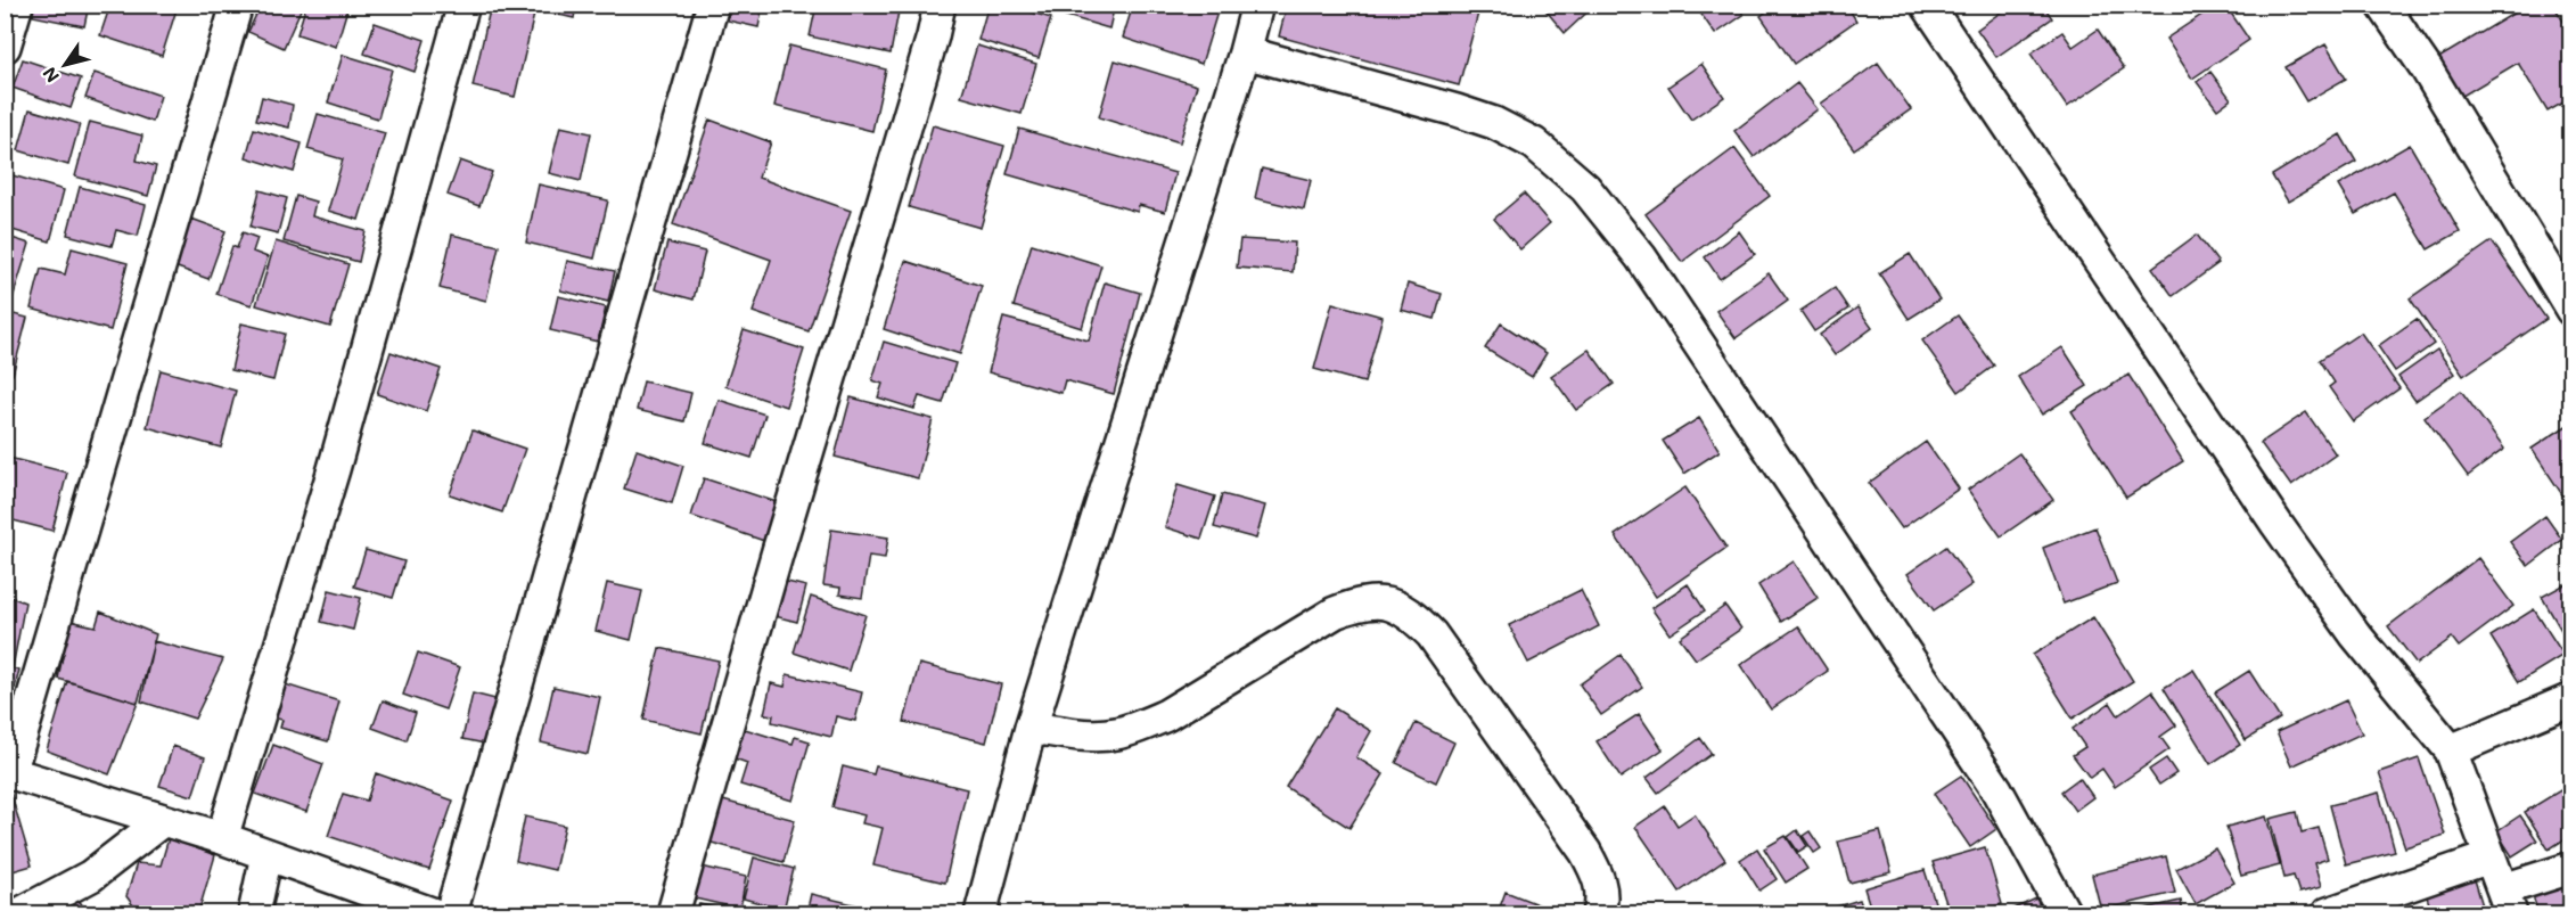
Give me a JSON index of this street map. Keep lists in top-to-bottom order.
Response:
{
  "north": "bottom left"
}
